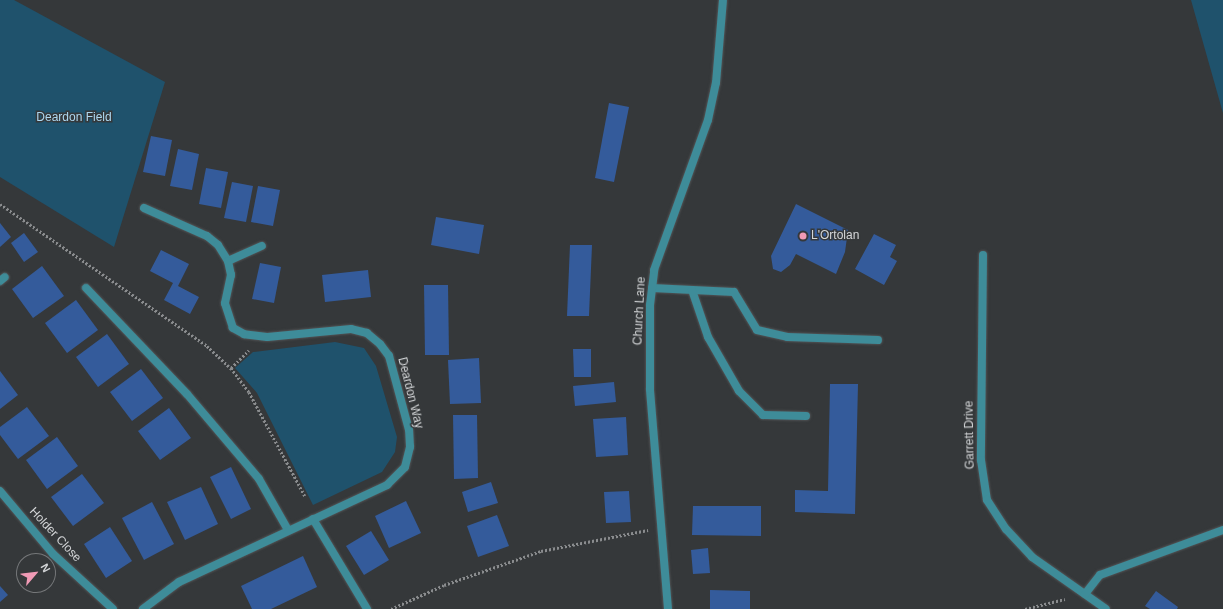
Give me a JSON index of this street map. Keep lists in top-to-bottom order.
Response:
{
  "streets": {
    "street": [
      "Church Lane",
      "Deardon Way",
      "Garrett Drive",
      "Holder Close"
    ]
  },
  "parks": ["Deardon Field"],
  "places": ["L'Ortolan"],
  "north": "top right"
}
